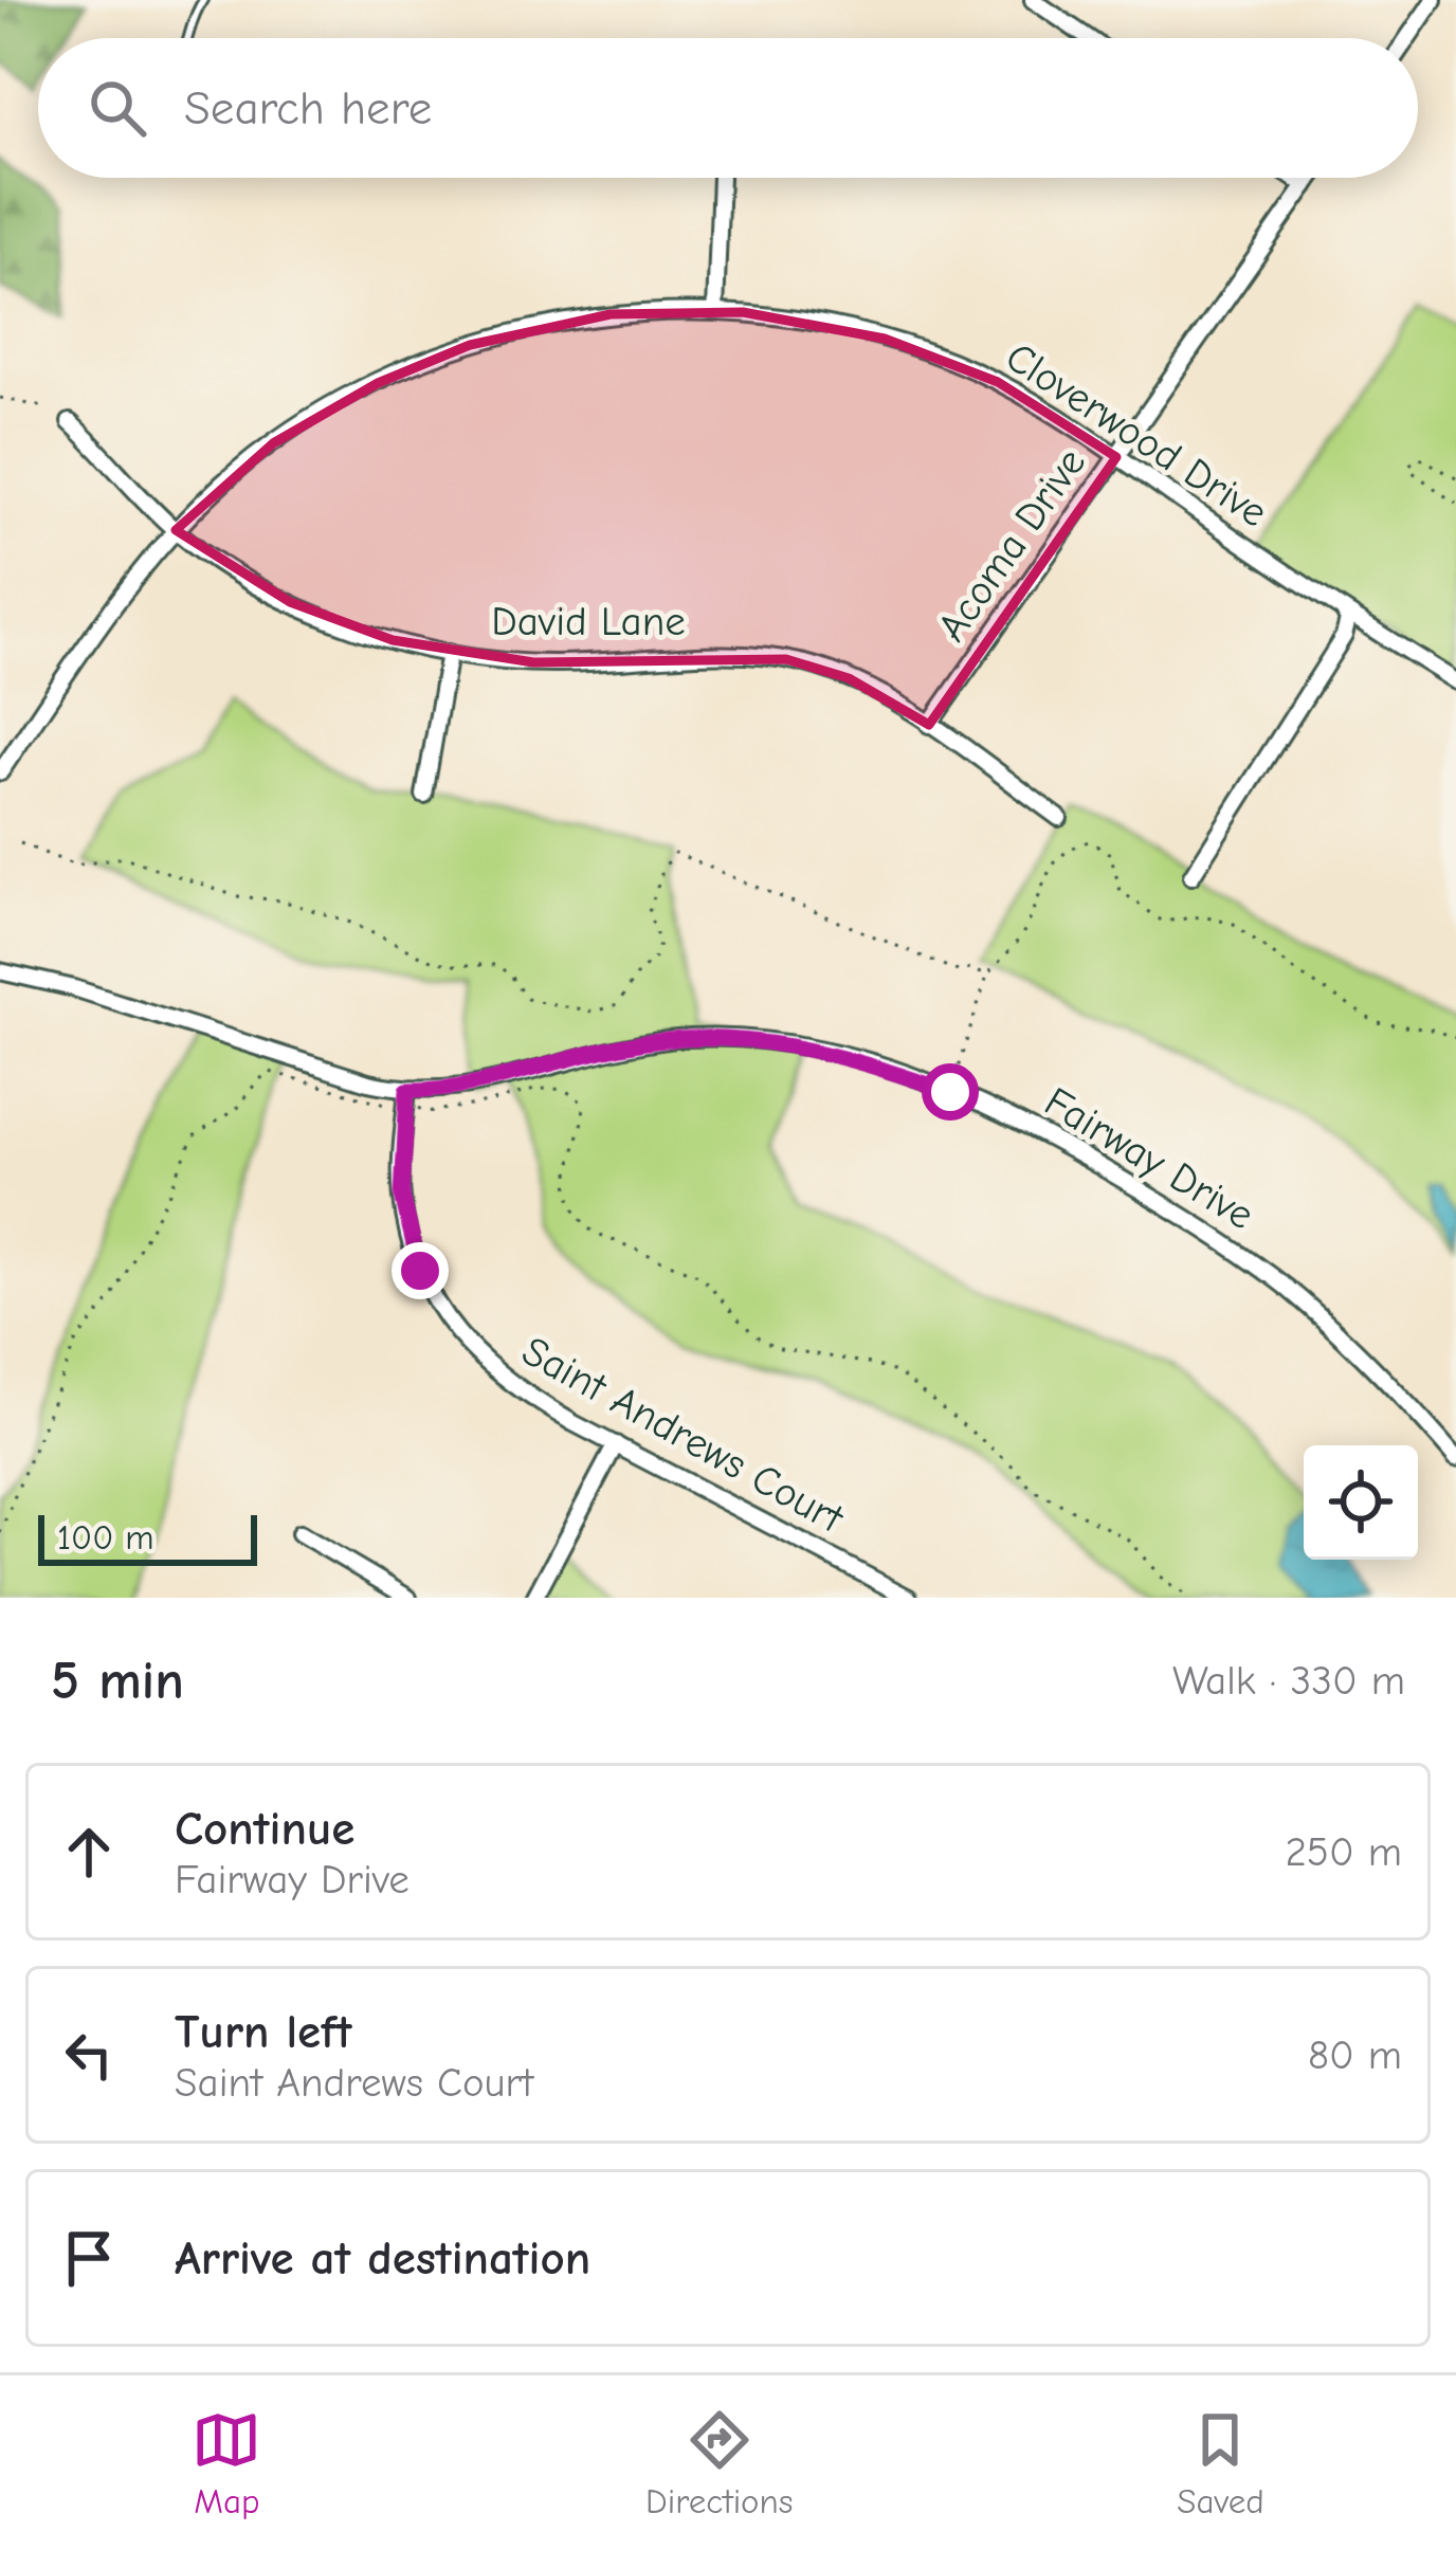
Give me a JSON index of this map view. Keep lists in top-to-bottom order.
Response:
{
  "streets": {
    "street": [
      "Cloverwood Drive",
      "Acoma Drive",
      "David Lane",
      "Fairway Drive",
      "Saint Andrews Court"
    ]
  },
  "crossings": [
    ["Cloverwood Drive", "Acoma Drive"],
    ["Cloverwood Drive", "David Lane"],
    ["Acoma Drive", "David Lane"],
    ["Fairway Drive", "Saint Andrews Court"]
  ],
  "scale_bar": "100 m",
  "page": {
    "search": "Search here",
    "scale": "100 m",
    "heading": ["5 min", "Walk · 330 m"],
    "list": [
      ["Continue", "Fairway Drive", "250 m"],
      ["Turn left", "Saint Andrews Court", "80 m"],
      "Arrive at destination"
    ],
    "nav": ["Map", "Directions", "Saved"]
  }
}
